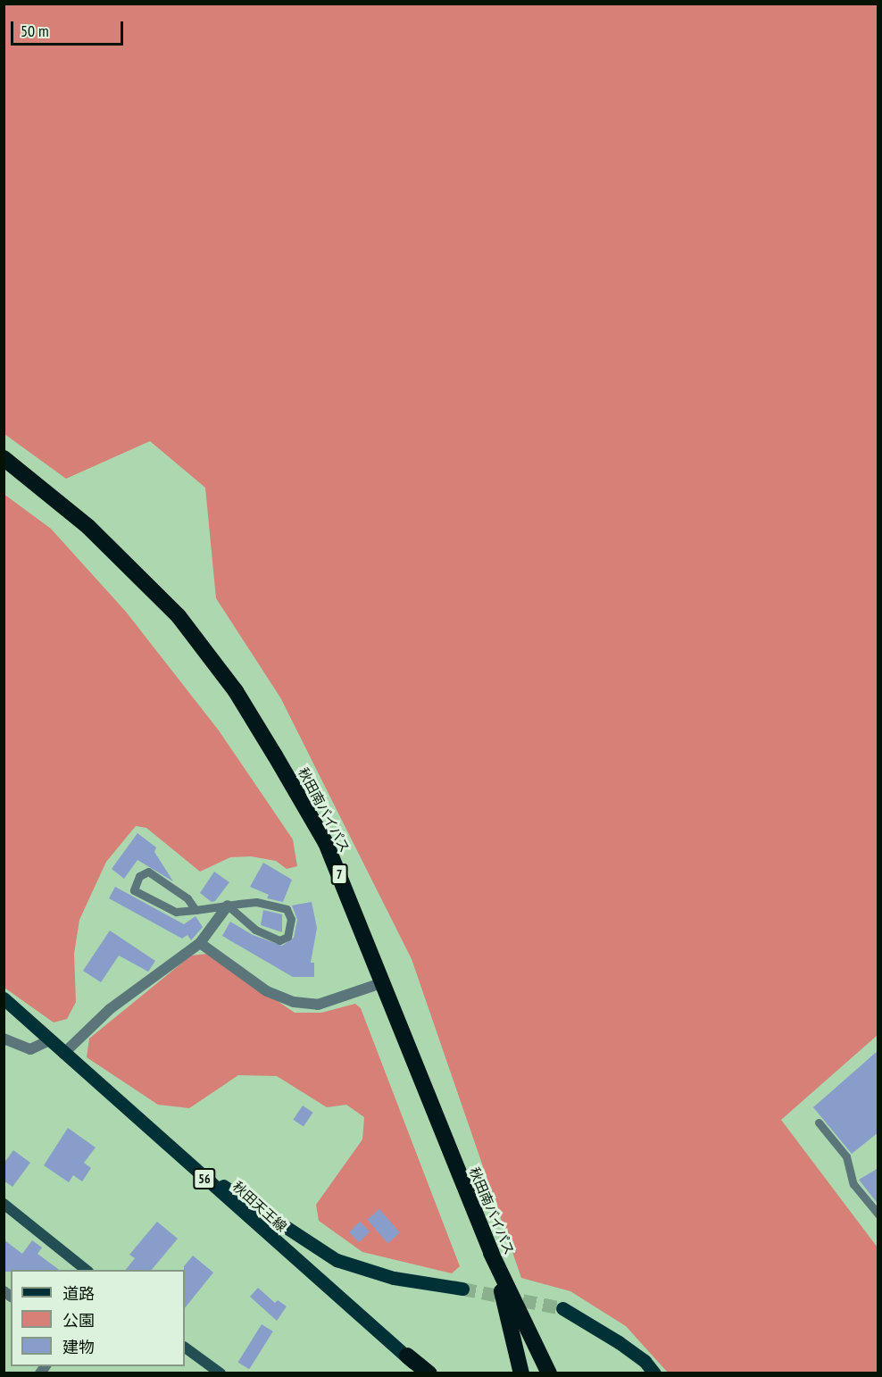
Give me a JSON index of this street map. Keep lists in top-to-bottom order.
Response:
{
  "streets": {
    "highway": ["秋田南バイパス", "7"],
    "main road": ["56", "秋田天王線"]
  },
  "legend": ["道路", "公園", "建物"],
  "scale_bar": "50 m"
}
